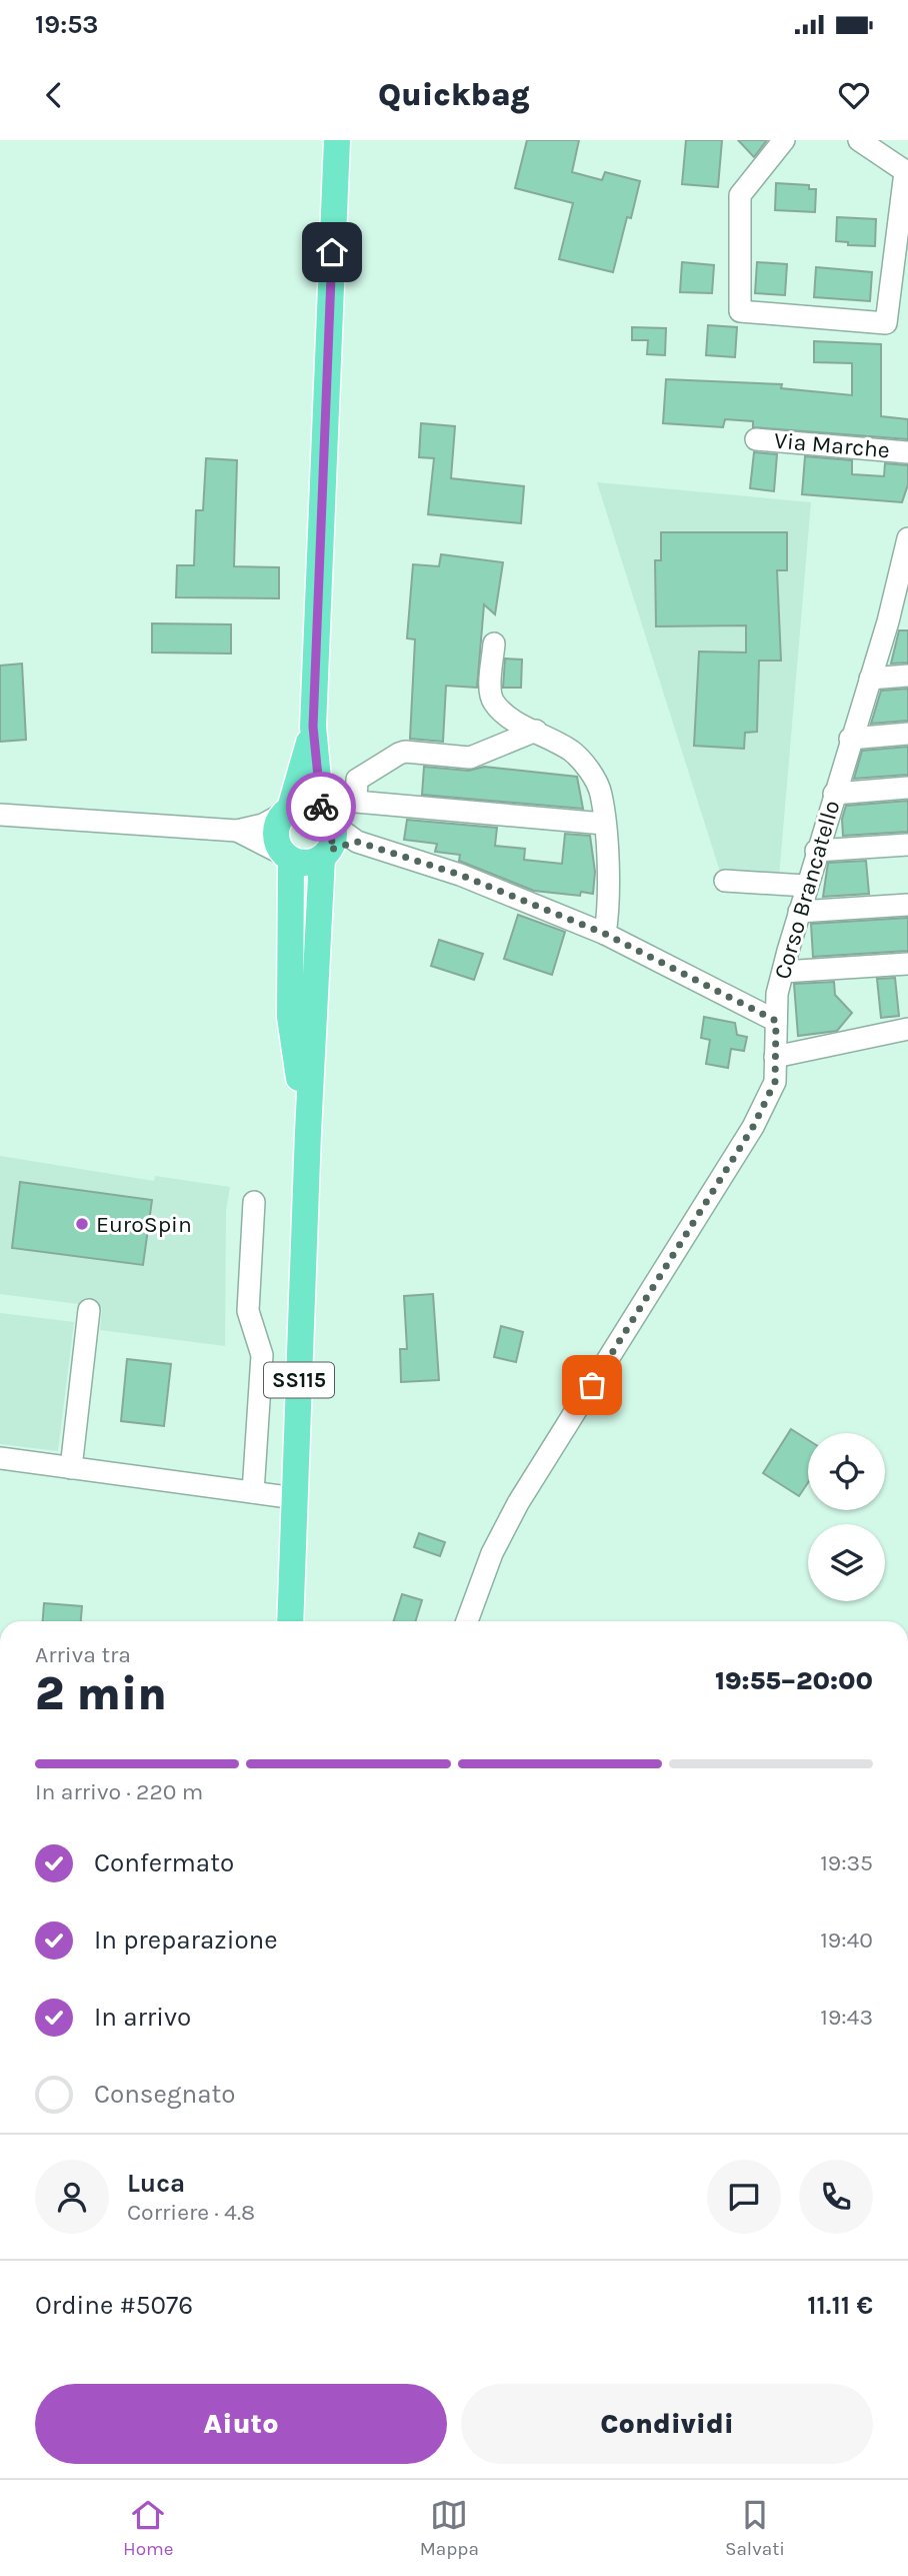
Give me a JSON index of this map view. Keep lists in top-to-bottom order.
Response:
{
  "streets": {
    "main road": ["SS115"],
    "street": ["Via Marche", "Corso Brancatello"]
  },
  "places": ["EuroSpin"],
  "page": {
    "status": "19:53",
    "header": "Quickbag",
    "heading": ["2 min", "Arriva tra", "19:55–20:00"],
    "panel": [
      "Luca",
      "Corriere · 4.8",
      "Ordine #5076",
      "11.11 €"
    ],
    "bar": "In arrivo · 220 m",
    "list": [
      ["Confermato", "19:35"],
      ["In preparazione", "19:40"],
      ["In arrivo", "19:43"],
      "Consegnato"
    ],
    "buttons": ["Aiuto", "Condividi"],
    "tabs": ["Home", "Mappa", "Salvati"]
  }
}
